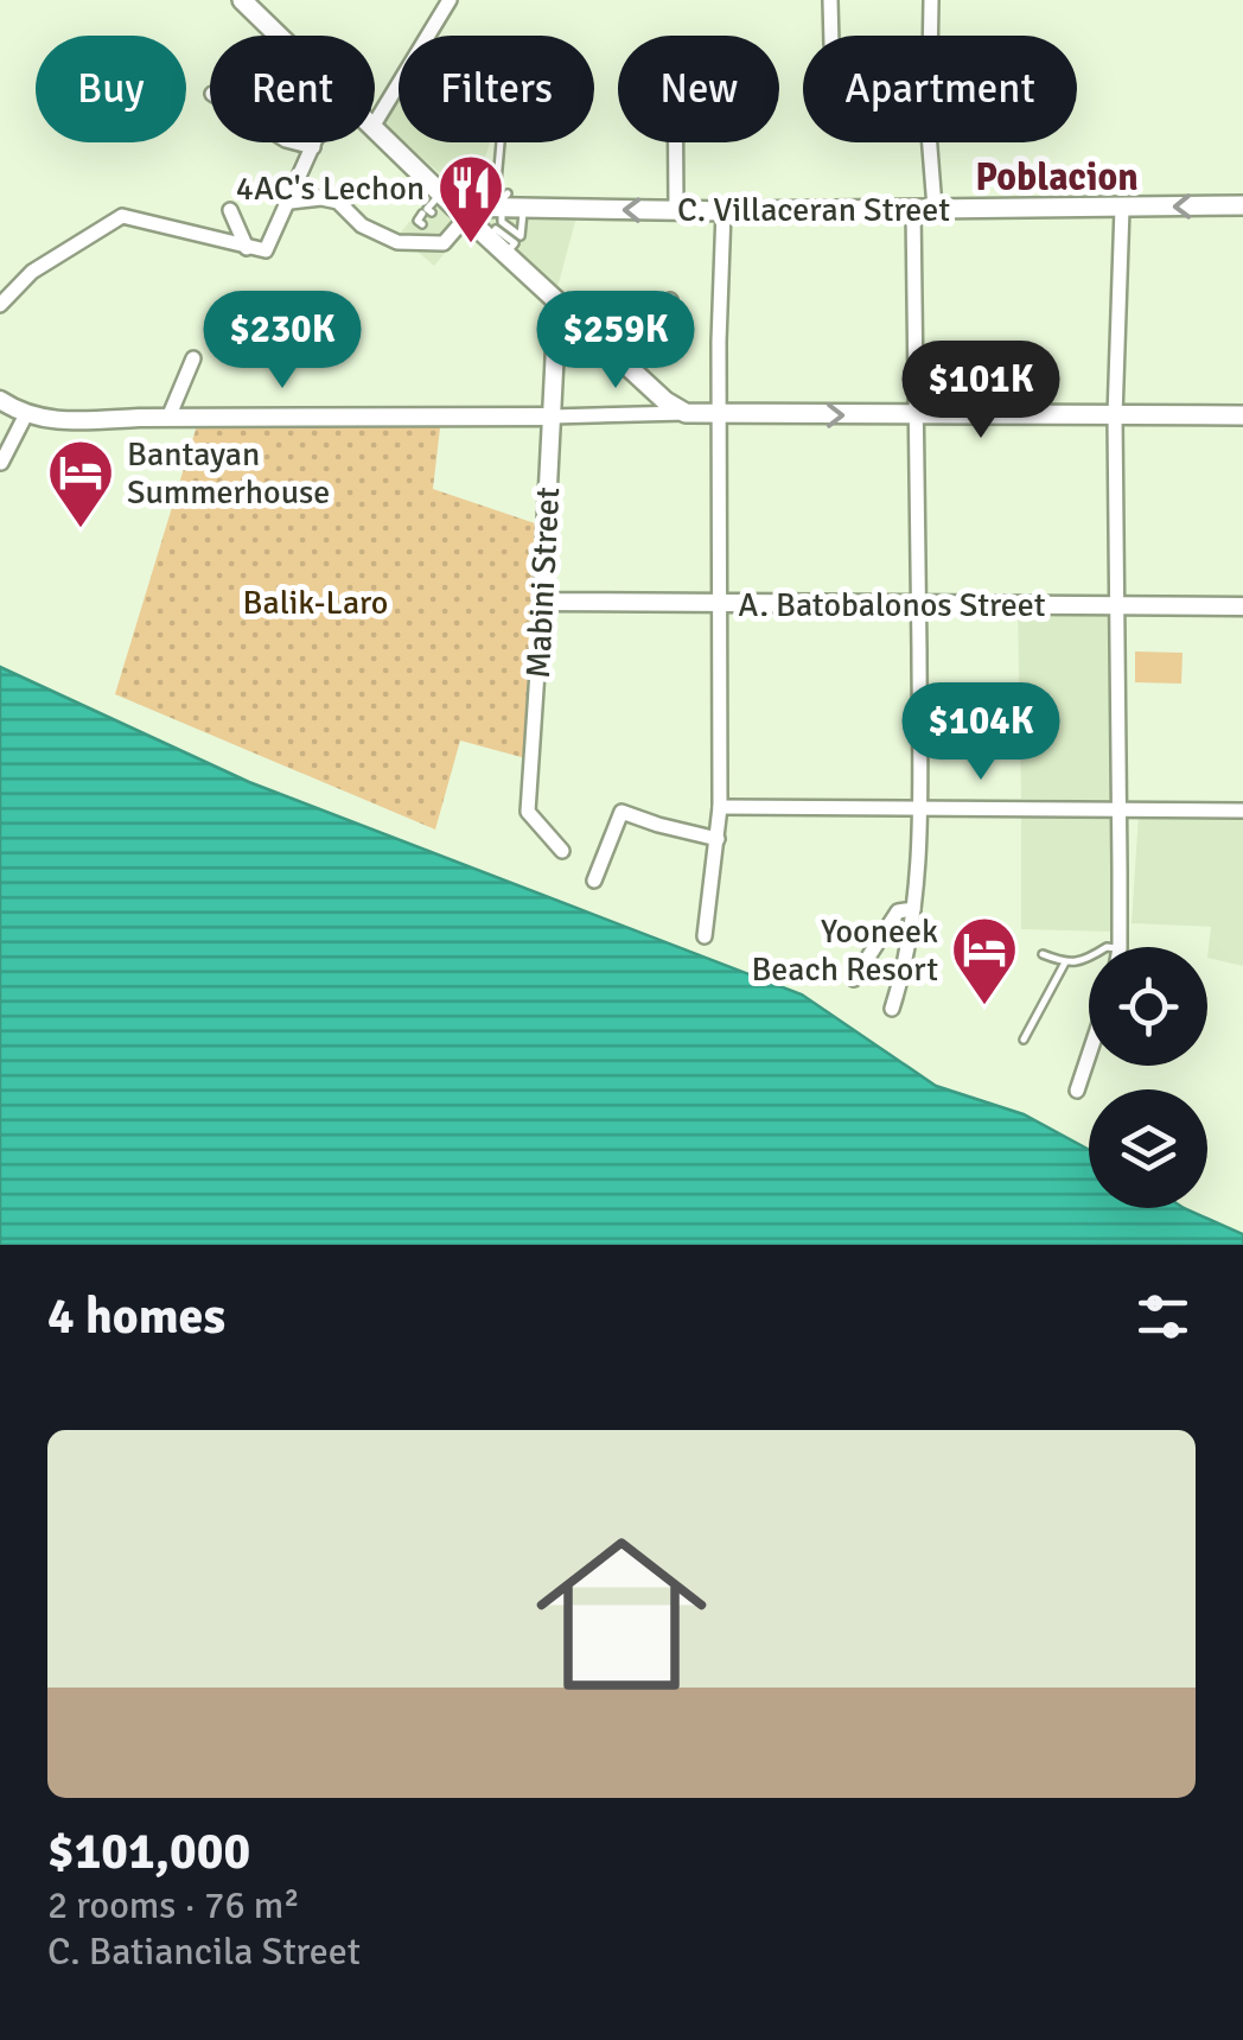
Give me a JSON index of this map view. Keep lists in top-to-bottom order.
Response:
{
  "streets": {
    "main road": ["C. Villaceran Street"],
    "street": ["Mabini Street", "A. Batobalonos Street"]
  },
  "crossings": [
    ["Mabini Street", "A. Batobalonos Street"]
  ],
  "districts": ["Poblacion"],
  "parks": ["Balik-Laro"],
  "places": {
    "restaurant": ["4AC's Lechon"],
    "hotel": ["Bantayan Summerhouse", "Yooneek Beach Resort"]
  },
  "page": {
    "chip": [
      "Buy",
      "Rent",
      "Filters",
      "New",
      "Apartment"
    ],
    "price": [
      "$230K",
      "$259K",
      "$101K",
      "$104K"
    ],
    "heading": "4 homes",
    "list": [
      {
        "name": "$101,000",
        "note": "2 rooms · 76 m² · C. Batiancila Street"
      }
    ]
  }
}
